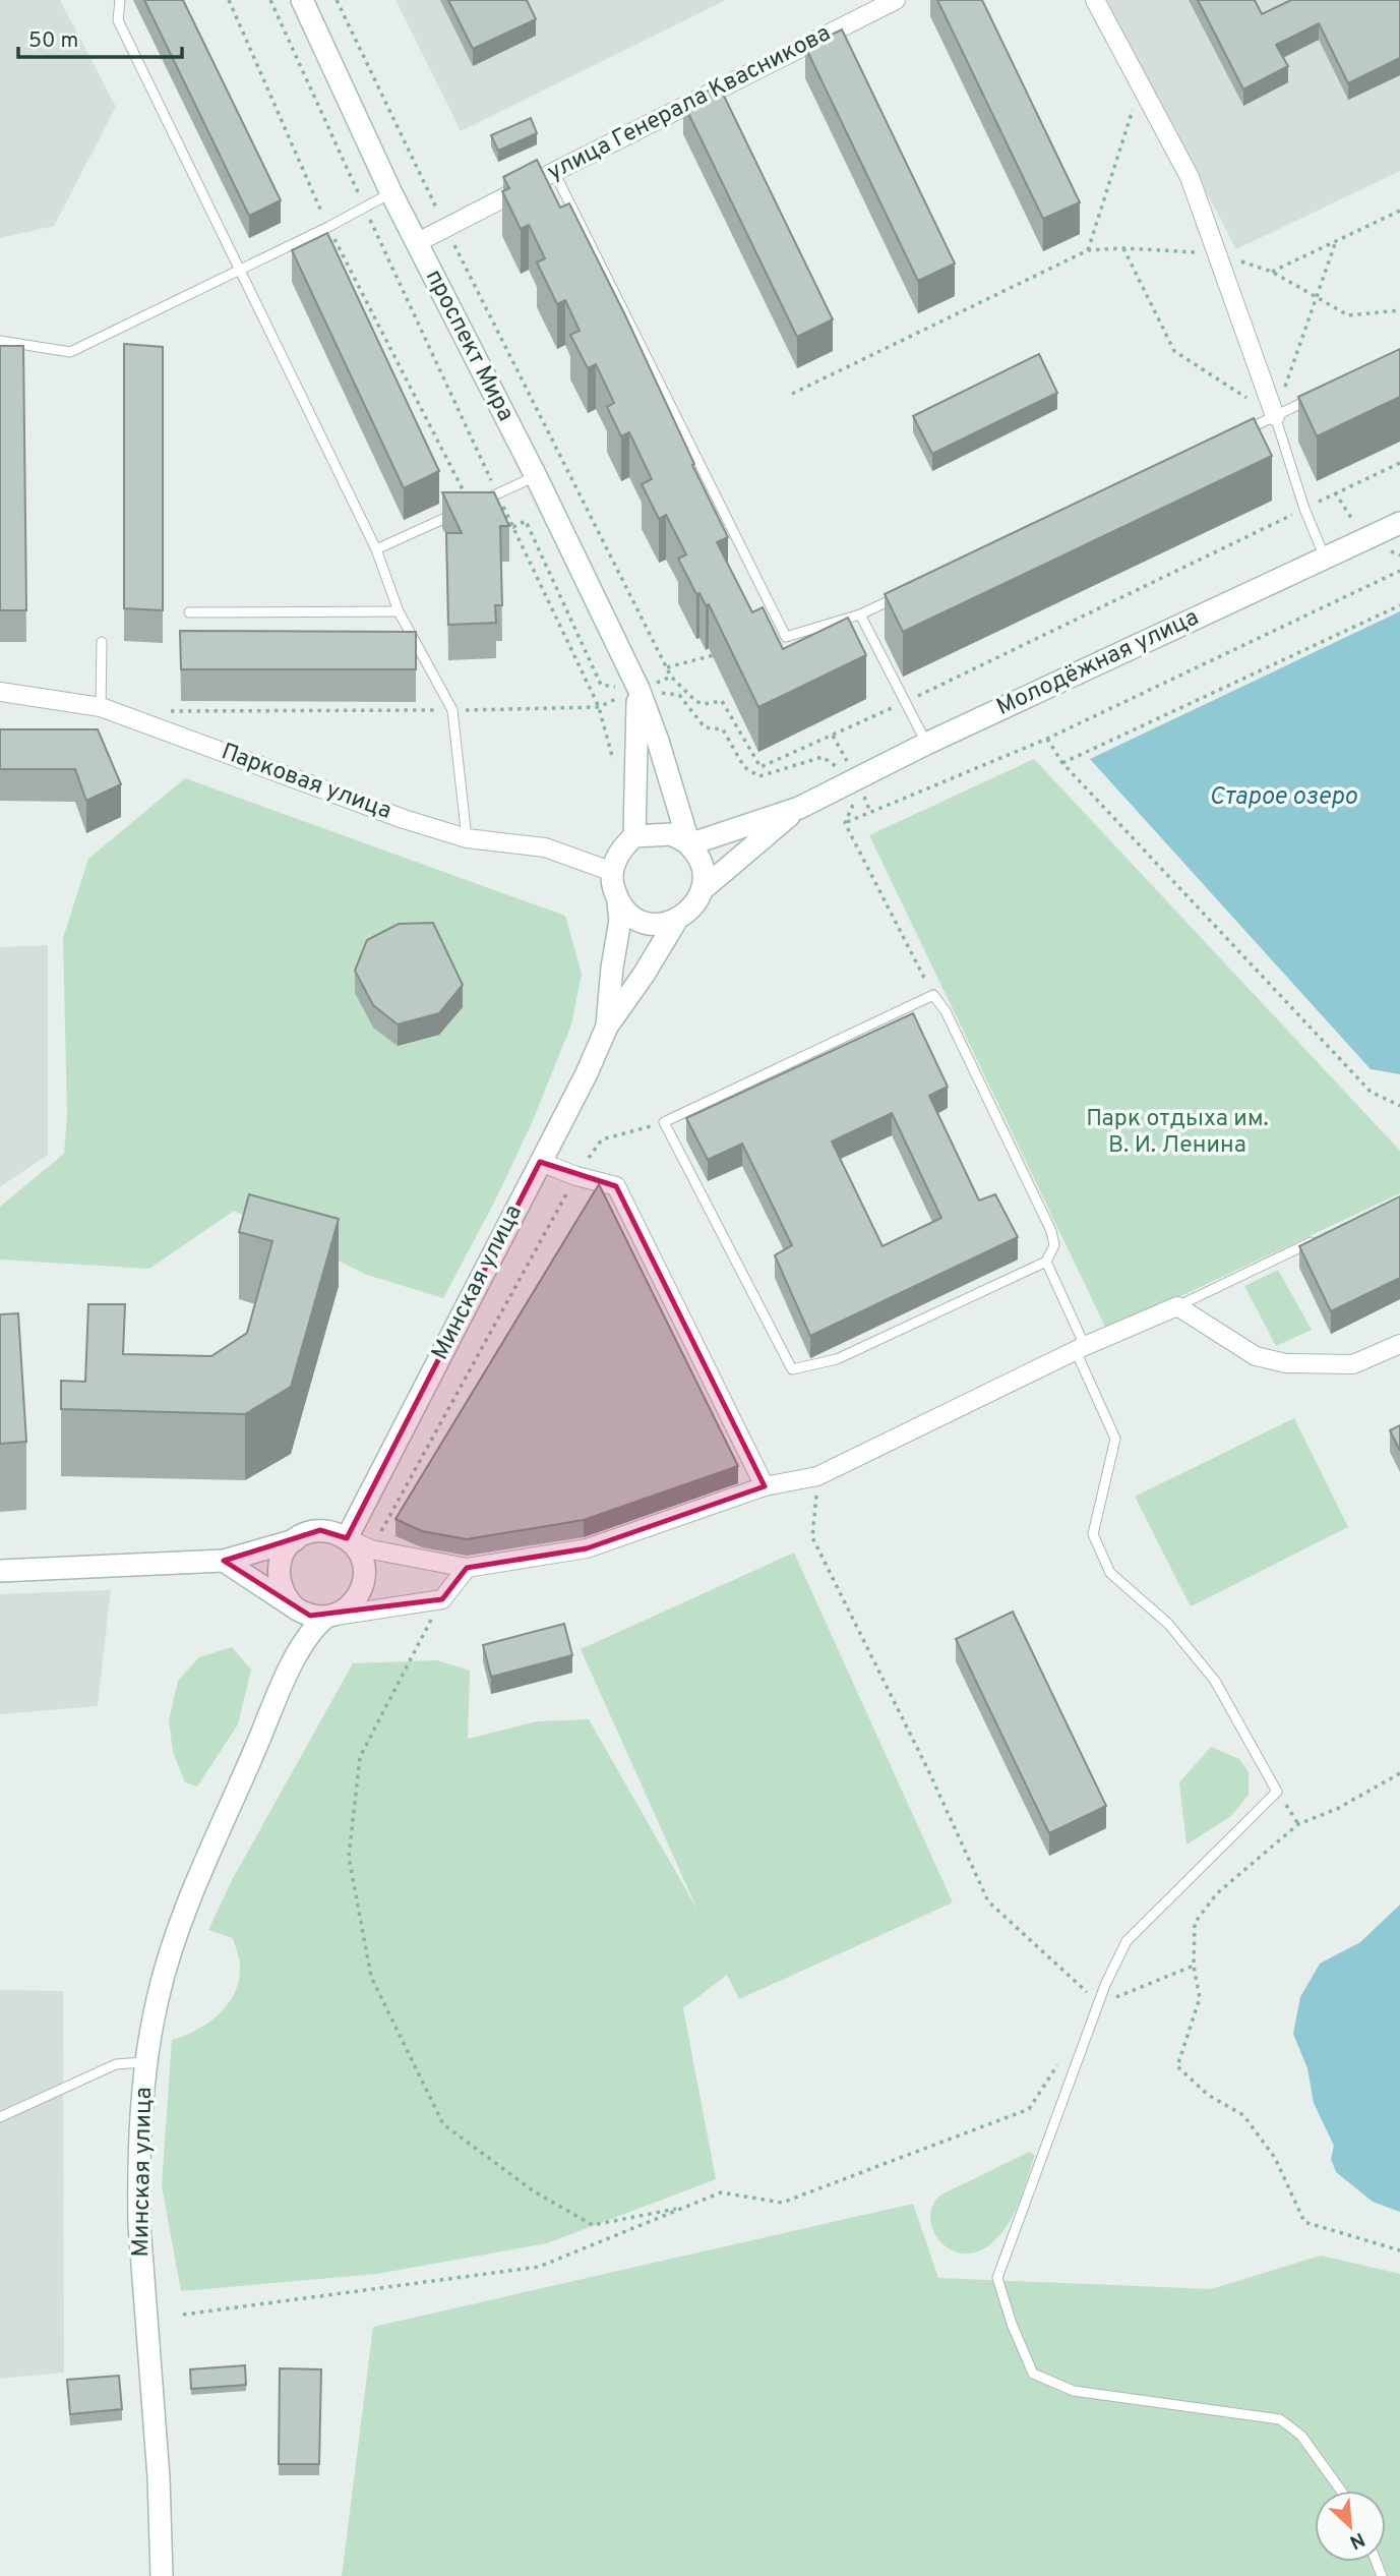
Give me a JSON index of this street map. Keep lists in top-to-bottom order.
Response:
{
  "streets": {
    "street": [
      "улица Генерала Квасникова",
      "проспект Мира",
      "Молодёжная улица",
      "Парковая улица",
      "Минская улица"
    ]
  },
  "crossings": [
    ["улица Генерала Квасникова", "проспект Мира"],
    ["проспект Мира", "Молодёжная улица"],
    ["проспект Мира", "Парковая улица"],
    ["проспект Мира", "Минская улица"],
    ["Молодёжная улица", "Парковая улица"],
    ["Молодёжная улица", "Минская улица"],
    ["Парковая улица", "Минская улица"]
  ],
  "water": ["Старое озеро"],
  "parks": ["Парк отдыха им. В. И. Ленина"],
  "scale_bar": "50 m",
  "north": "bottom right"
}
